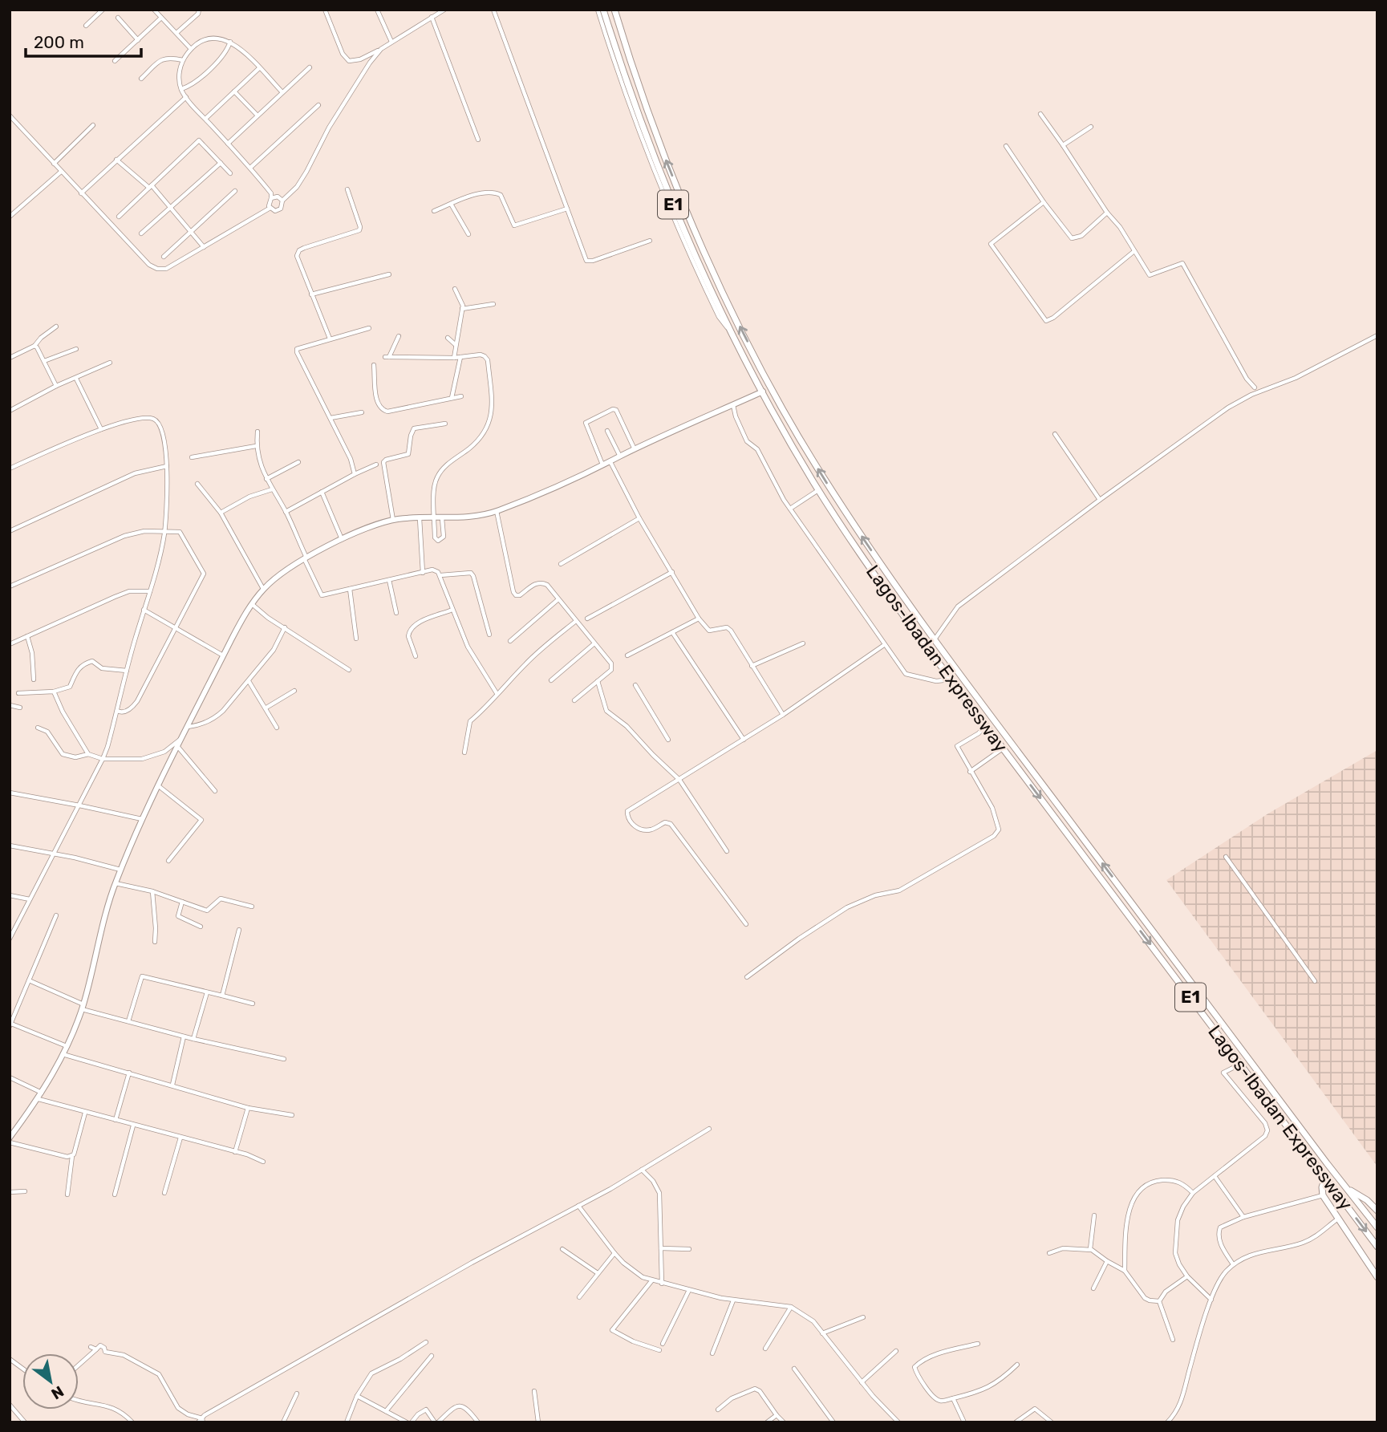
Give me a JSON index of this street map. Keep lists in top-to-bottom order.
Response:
{
  "streets": {
    "highway": ["E1", "Lagos-Ibadan Expressway"]
  },
  "scale_bar": "200 m",
  "north": "bottom right"
}
